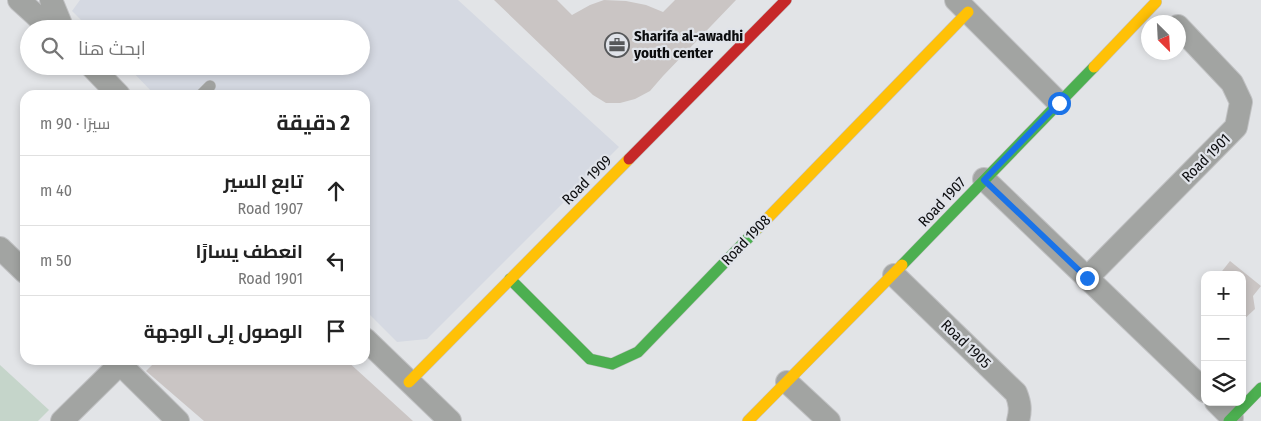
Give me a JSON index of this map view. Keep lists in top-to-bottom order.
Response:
{
  "streets": {
    "street": [
      "Road 1901",
      "Road 1909",
      "Road 1907",
      "Road 1908",
      "Road 1905"
    ]
  },
  "crossings": [
    ["Road 1909", "Road 1908"],
    ["Road 1907", "Road 1908"],
    ["Road 1907", "Road 1905"]
  ],
  "places": {
    "office": ["Sharifa al-awadhi youth center"]
  },
  "north": "bottom right",
  "page": {
    "search": "ابحث هنا",
    "heading": ["2 دقيقة", "سيرًا · 90 m"],
    "list": [
      ["تابع السير", "Road 1907", "40 m"],
      ["انعطف يسارًا", "Road 1901", "50 m"],
      "الوصول إلى الوجهة"
    ],
    "map_buttons": ["+", "−"]
  }
}
